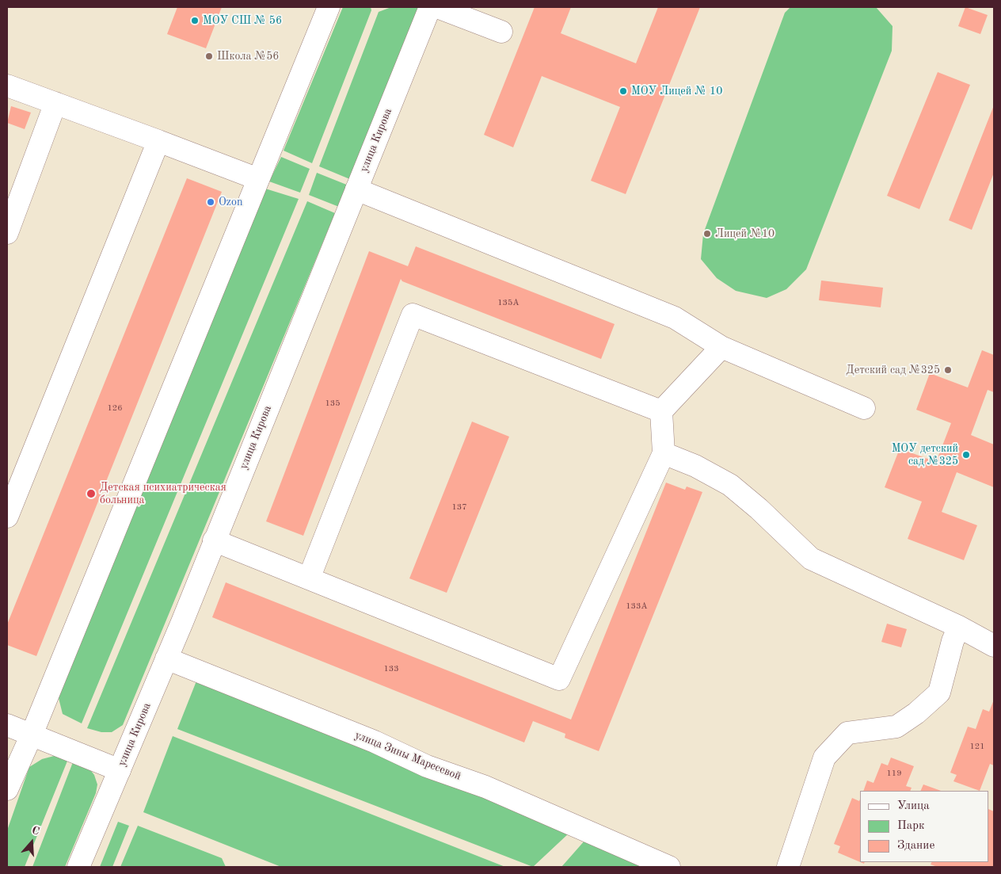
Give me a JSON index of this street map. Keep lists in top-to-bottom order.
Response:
{
  "streets": {
    "main road": ["улица Кирова", "улица Зины Маресевой"]
  },
  "crossings": [
    ["улица Кирова", "улица Зины Маресевой"]
  ],
  "places": [
    "МОУ СШ № 56",
    "Школа №56",
    "МОУ Лицей № 10",
    "Ozon",
    "Лицей №10",
    "Детский сад №325",
    "МОУ детский сад №325",
    "Детская психиатрическая больница"
  ],
  "house_numbers": [
    "135А",
    "135",
    "126",
    "137",
    "133А",
    "133",
    "121",
    "119"
  ],
  "legend": ["Улица", "Парк", "Здание"],
  "north": "top"
}
